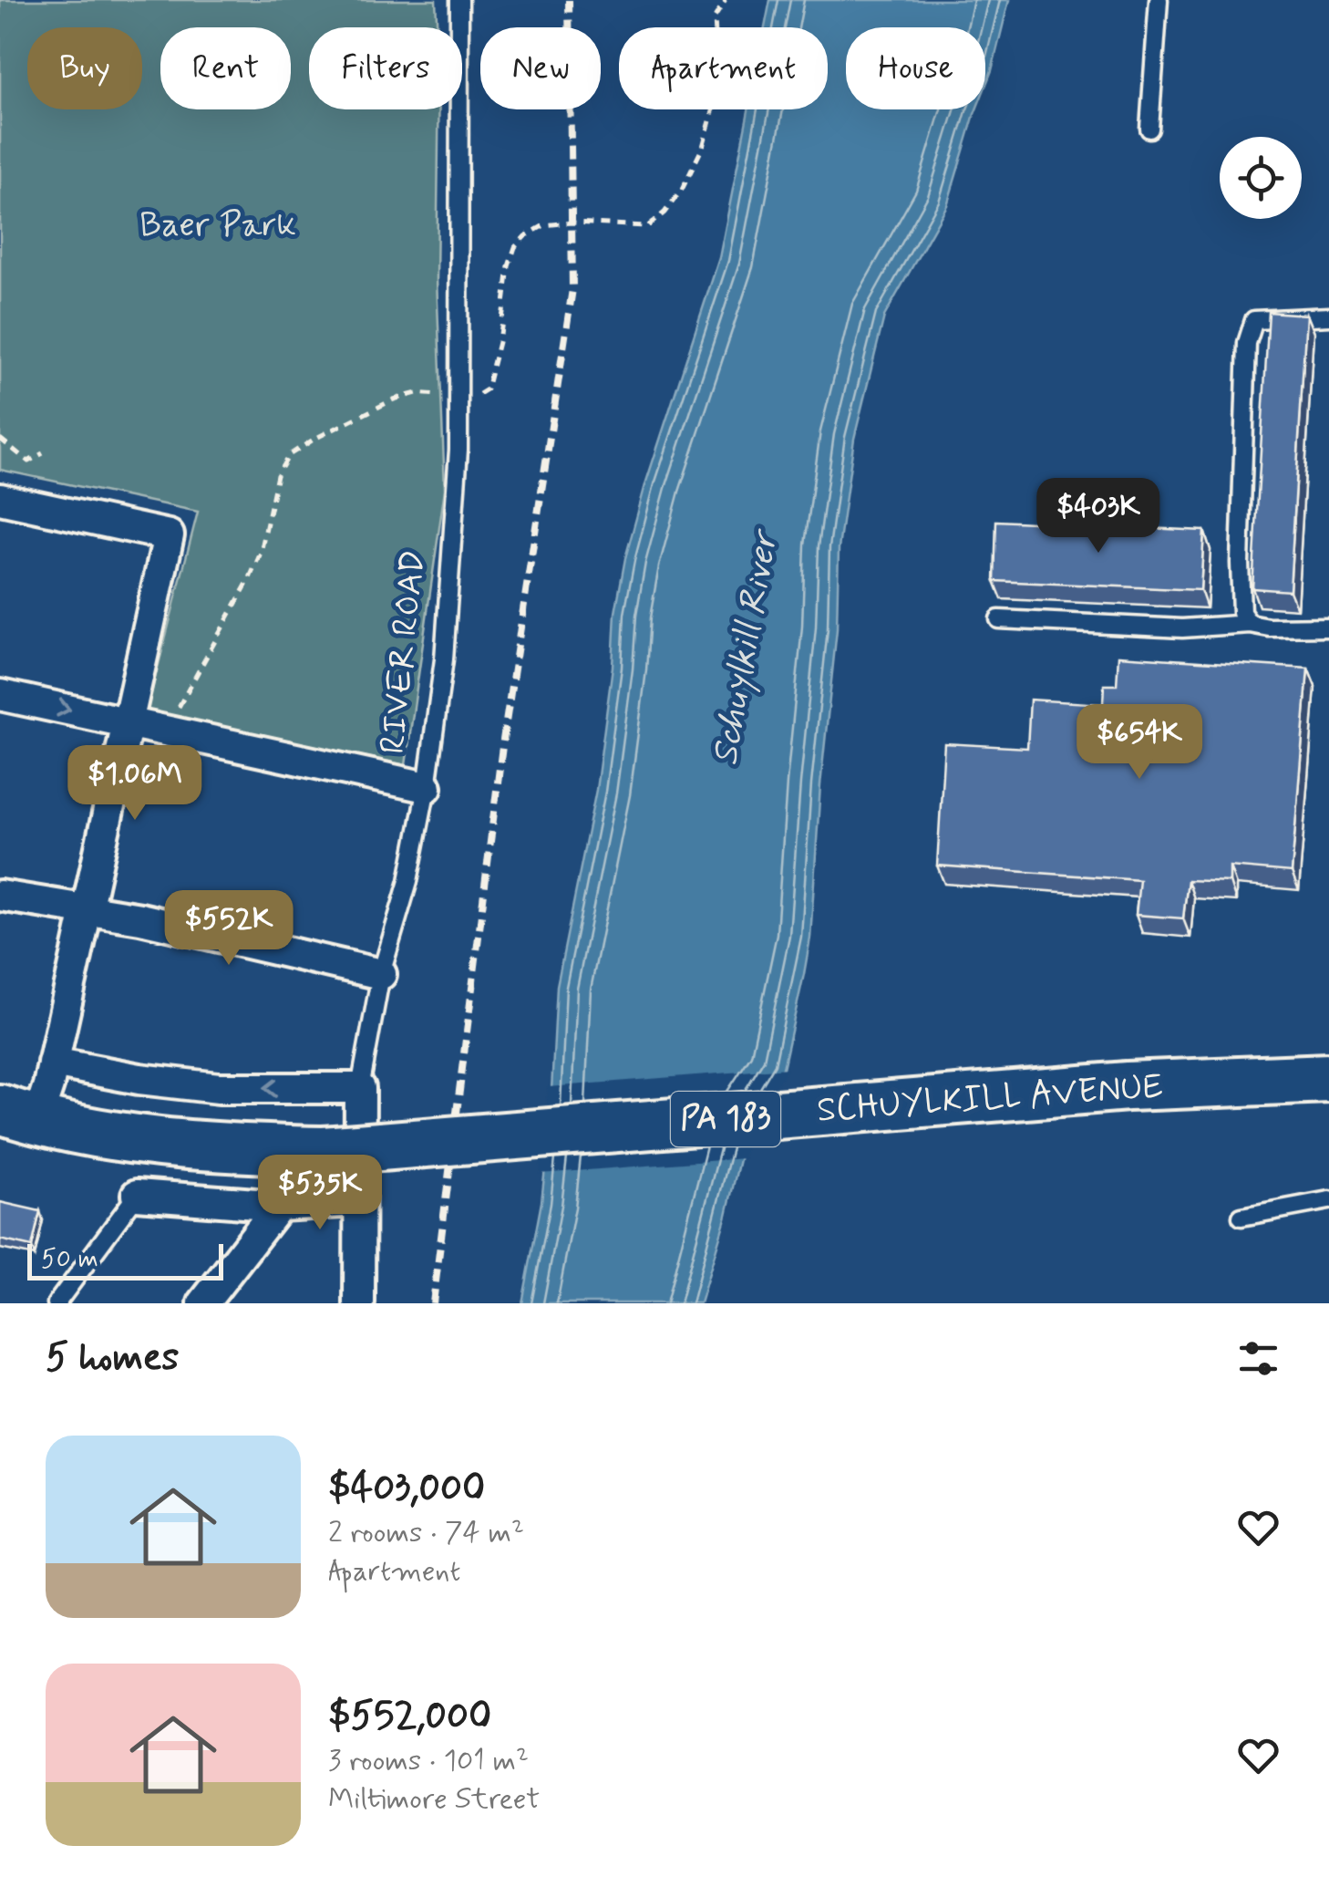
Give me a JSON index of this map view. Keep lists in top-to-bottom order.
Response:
{
  "streets": {
    "main road": ["SCHUYLKILL AVENUE", "PA 183"],
    "street": ["RIVER ROAD"]
  },
  "water": ["Schuylkill River"],
  "parks": ["Baer Park"],
  "scale_bar": "50 m",
  "page": {
    "chip": [
      "Buy",
      "Rent",
      "Filters",
      "New",
      "Apartment",
      "House"
    ],
    "price": [
      "$403K",
      "$654K",
      "$1.06M",
      "$552K",
      "$535K"
    ],
    "scale": "50 m",
    "heading": "5 homes",
    "list": [
      {
        "name": "$403,000",
        "note": "2 rooms · 74 m² · Apartment"
      },
      {
        "name": "$552,000",
        "note": "3 rooms · 101 m² · Miltimore Street"
      }
    ]
  }
}
